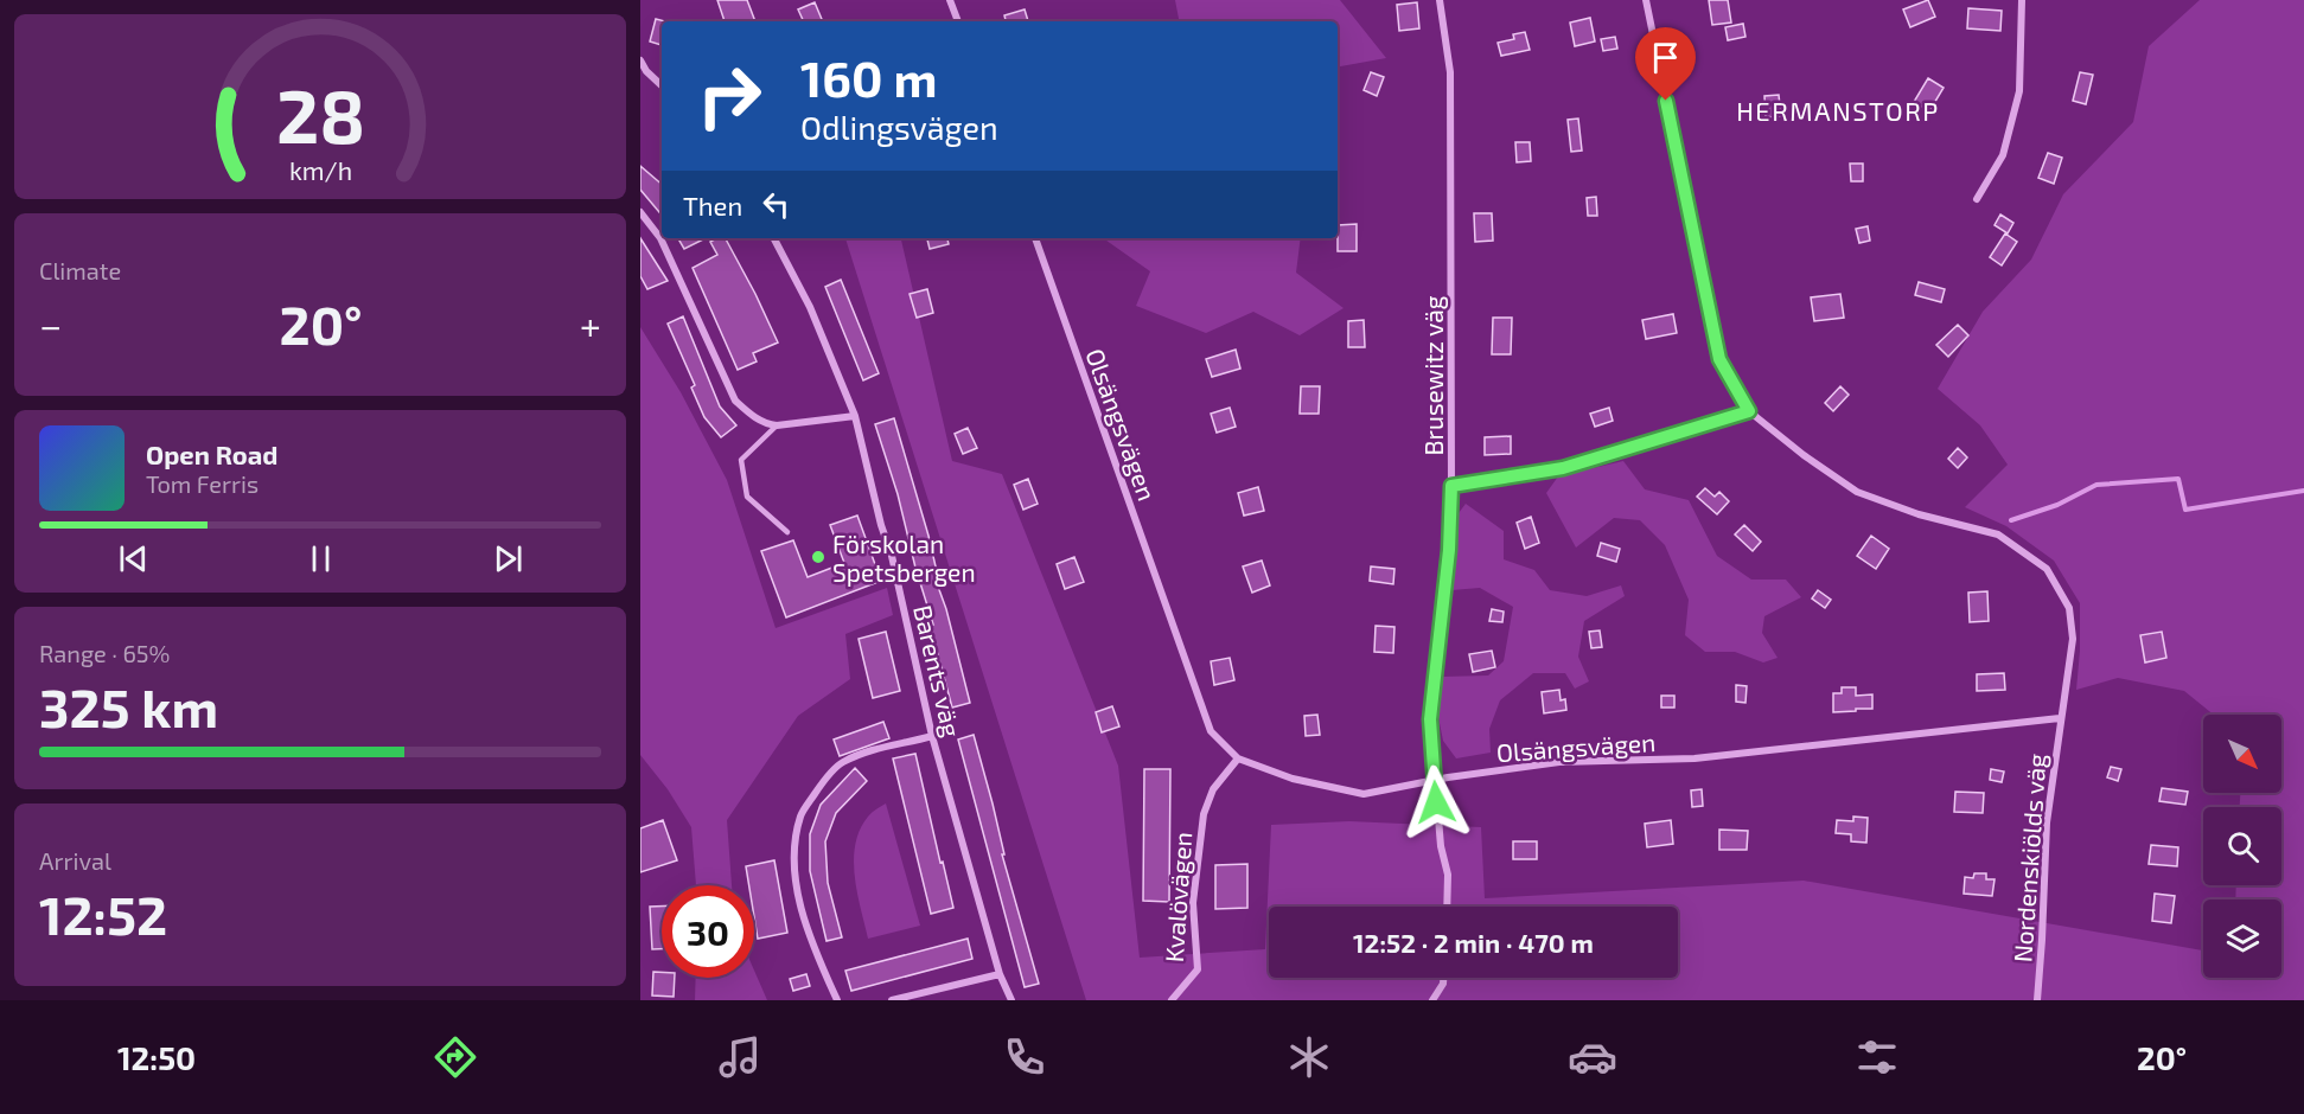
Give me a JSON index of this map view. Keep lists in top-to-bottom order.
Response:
{
  "streets": {
    "street": [
      "Brusewitz väg",
      "Olsängsvägen",
      "Barents väg",
      "Nordenskiölds väg",
      "Kvalövägen"
    ]
  },
  "crossings": [
    ["Brusewitz väg", "Olsängsvägen"],
    ["Olsängsvägen", "Nordenskiölds väg"],
    ["Olsängsvägen", "Kvalövägen"]
  ],
  "districts": ["HERMANSTORP"],
  "places": ["Förskolan Spetsbergen"],
  "north": "bottom right",
  "page": {
    "turn": ["160 m", "Odlingsvägen"],
    "then": "Then",
    "tile": [
      "Climate",
      ["Range · 65%", "325 km"],
      ["Arrival", "12:52"]
    ],
    "heat": ["−", "20°", "+"],
    "song": ["Open Road", "Tom Ferris"],
    "limit": "30",
    "trip": "12:52 · 2 min · 470 m",
    "tabs": ["12:50", "20°"],
    "gauge": ["28", "km/h"]
  }
}
